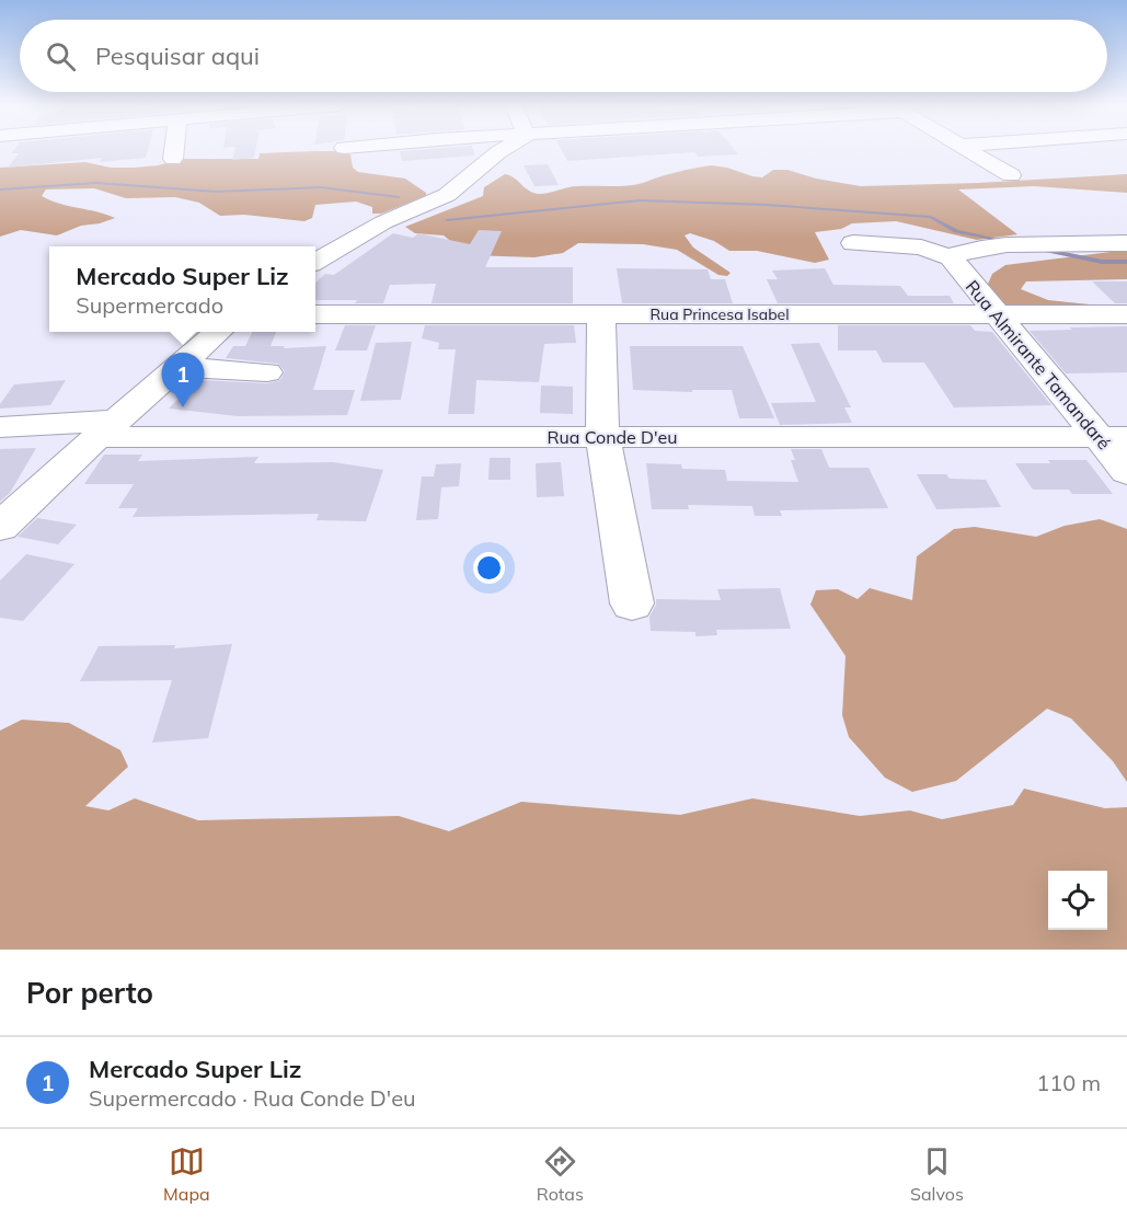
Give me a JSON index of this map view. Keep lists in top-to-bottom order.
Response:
{
  "streets": {
    "street": ["Rua Princesa Isabel", "Rua Almirante Tamandaré", "Rua Conde D'eu"]
  },
  "crossings": [
    ["Rua Princesa Isabel", "Rua Almirante Tamandaré"],
    ["Rua Almirante Tamandaré", "Rua Conde D'eu"]
  ],
  "page": {
    "search": "Pesquisar aqui",
    "popup": ["Mercado Super Liz", "Supermercado"],
    "pins": "1",
    "heading": "Por perto",
    "list": [
      {
        "mark": "1",
        "name": "Mercado Super Liz",
        "note": "Supermercado · Rua Conde D'eu",
        "value": "110 m"
      }
    ],
    "nav": ["Mapa", "Rotas", "Salvos"]
  }
}
